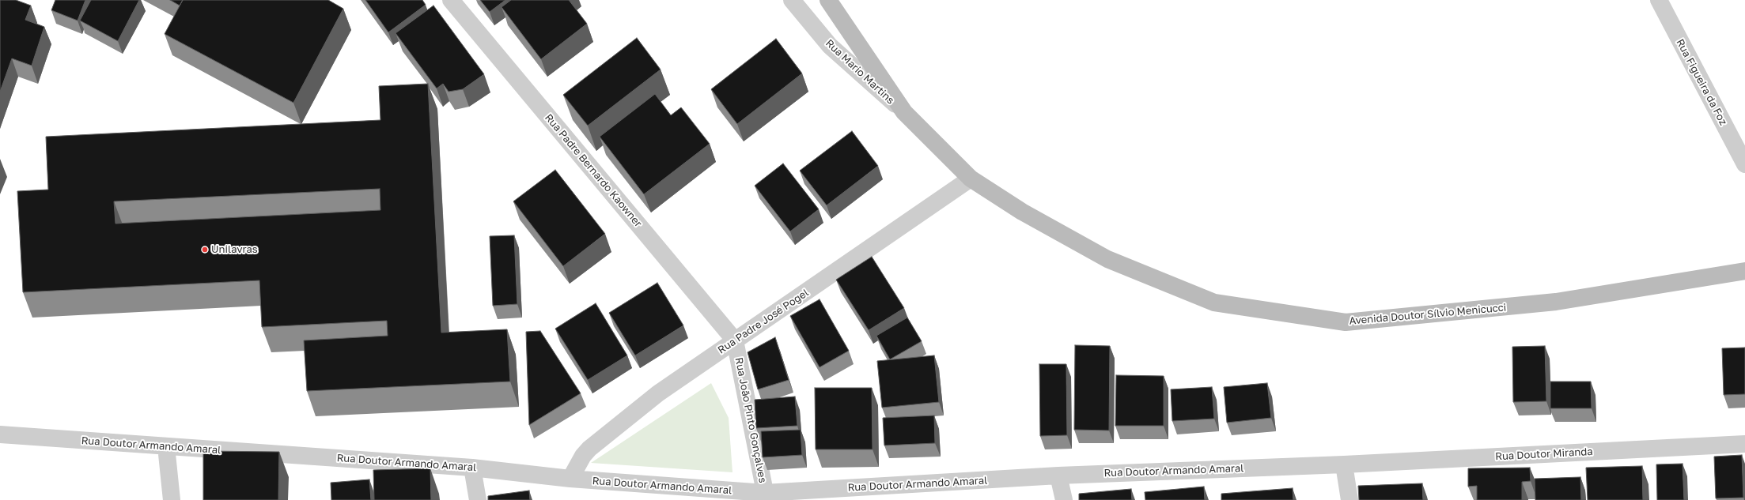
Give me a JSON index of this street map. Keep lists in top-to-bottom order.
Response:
{
  "streets": {
    "main road": ["Avenida Doutor Sílvio Menicucci"],
    "street": [
      "Rua Mario Martins",
      "Rua Figueira da Foz",
      "Rua Padre Bernardo Kaowner",
      "Rua Padre José Pogel",
      "Rua João Pinto Gonçalves",
      "Rua Doutor Armando Amaral",
      "Rua Doutor Miranda"
    ]
  },
  "crossings": [
    ["Rua Mario Martins", "Avenida Doutor Sílvio Menicucci"],
    ["Rua Padre Bernardo Kaowner", "Rua Padre José Pogel"],
    ["Rua Padre Bernardo Kaowner", "Rua João Pinto Gonçalves"],
    ["Avenida Doutor Sílvio Menicucci", "Rua Padre José Pogel"],
    ["Rua Padre José Pogel", "Rua João Pinto Gonçalves"],
    ["Rua Padre José Pogel", "Rua Doutor Armando Amaral"],
    ["Rua João Pinto Gonçalves", "Rua Doutor Armando Amaral"],
    ["Rua Doutor Armando Amaral", "Rua Doutor Miranda"]
  ],
  "places": ["Unilavras"]
}
